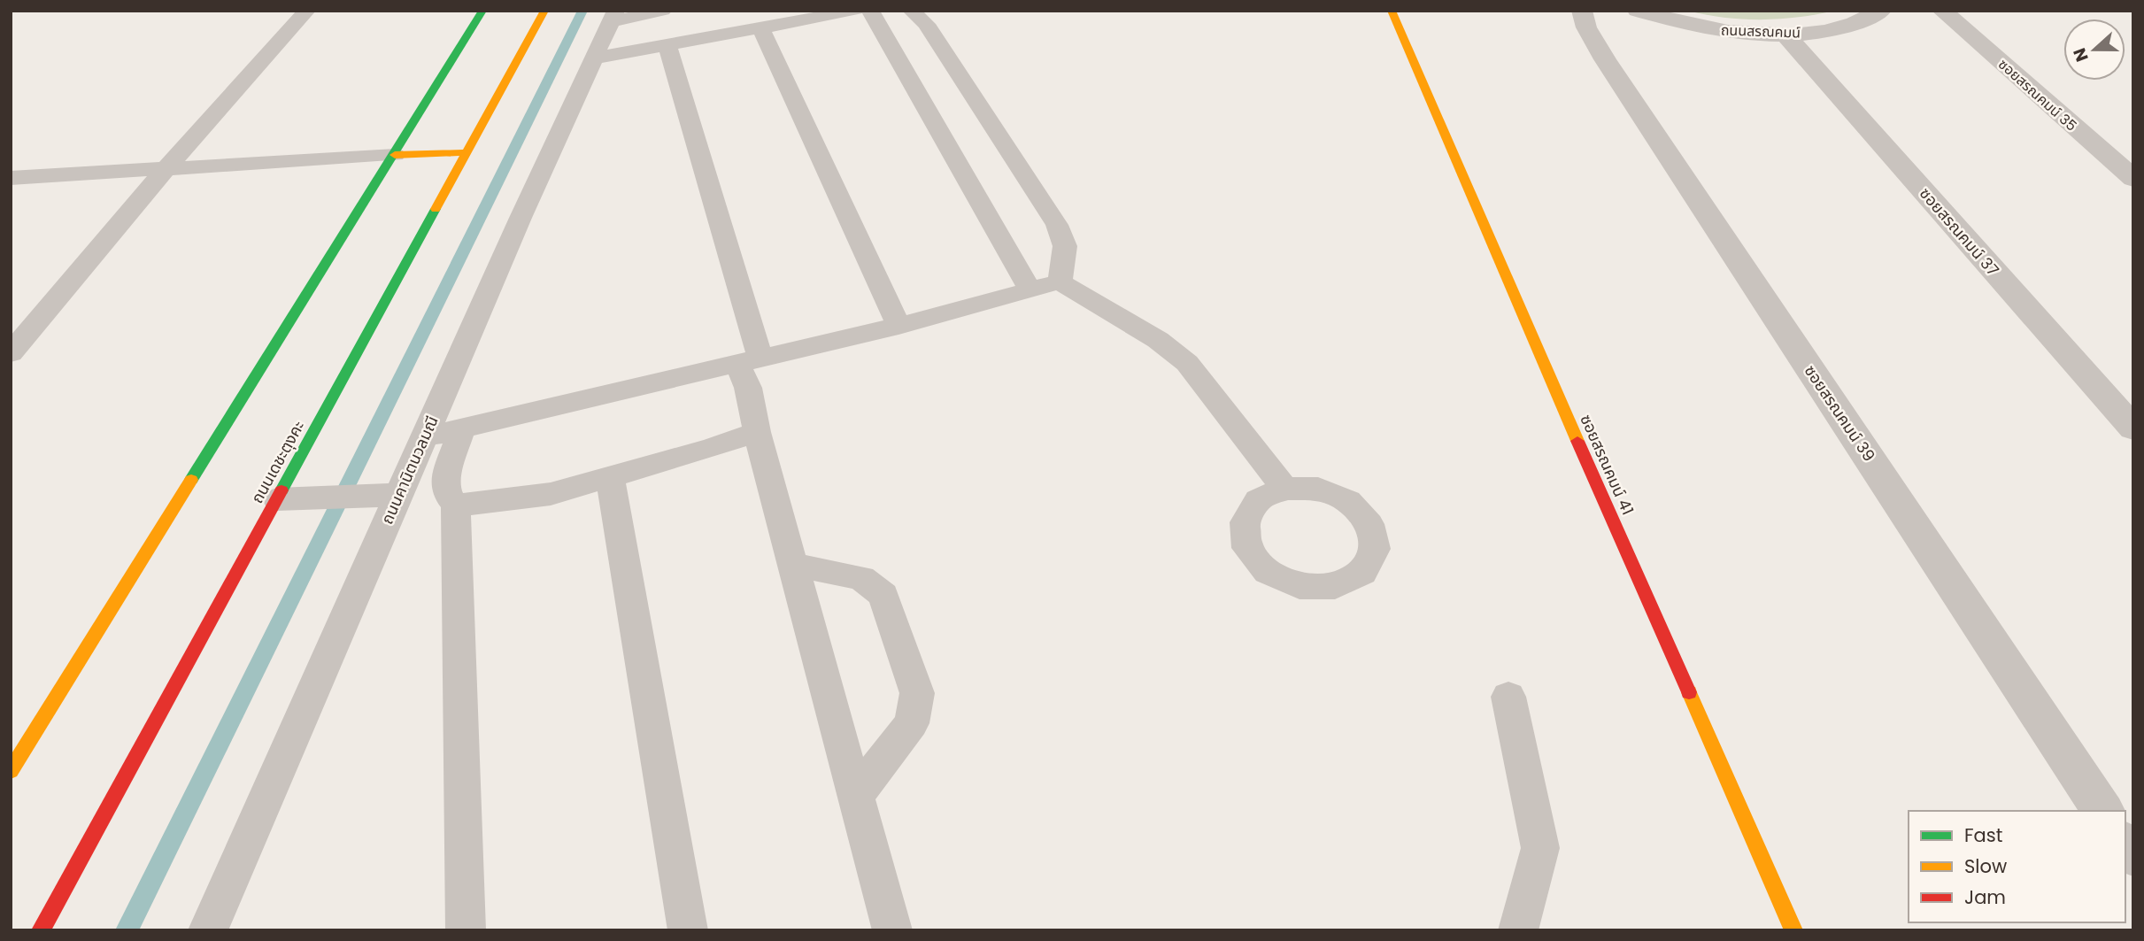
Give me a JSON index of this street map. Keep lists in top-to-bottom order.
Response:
{
  "streets": {
    "street": [
      "ถนนสรณคมน์",
      "ซอยสรณคมน์ 35",
      "ซอยสรณคมน์ 37",
      "ซอยสรณคมน์ 39",
      "ถนนเดชะตุงคะ",
      "ซอยสรณคมน์ 41"
    ],
    "lane": ["ถนนคานิตนวลมณี"]
  },
  "crossings": [
    ["ถนนสรณคมน์", "ซอยสรณคมน์ 37"]
  ],
  "legend": ["Fast", "Slow", "Jam"],
  "north": "left"
}
